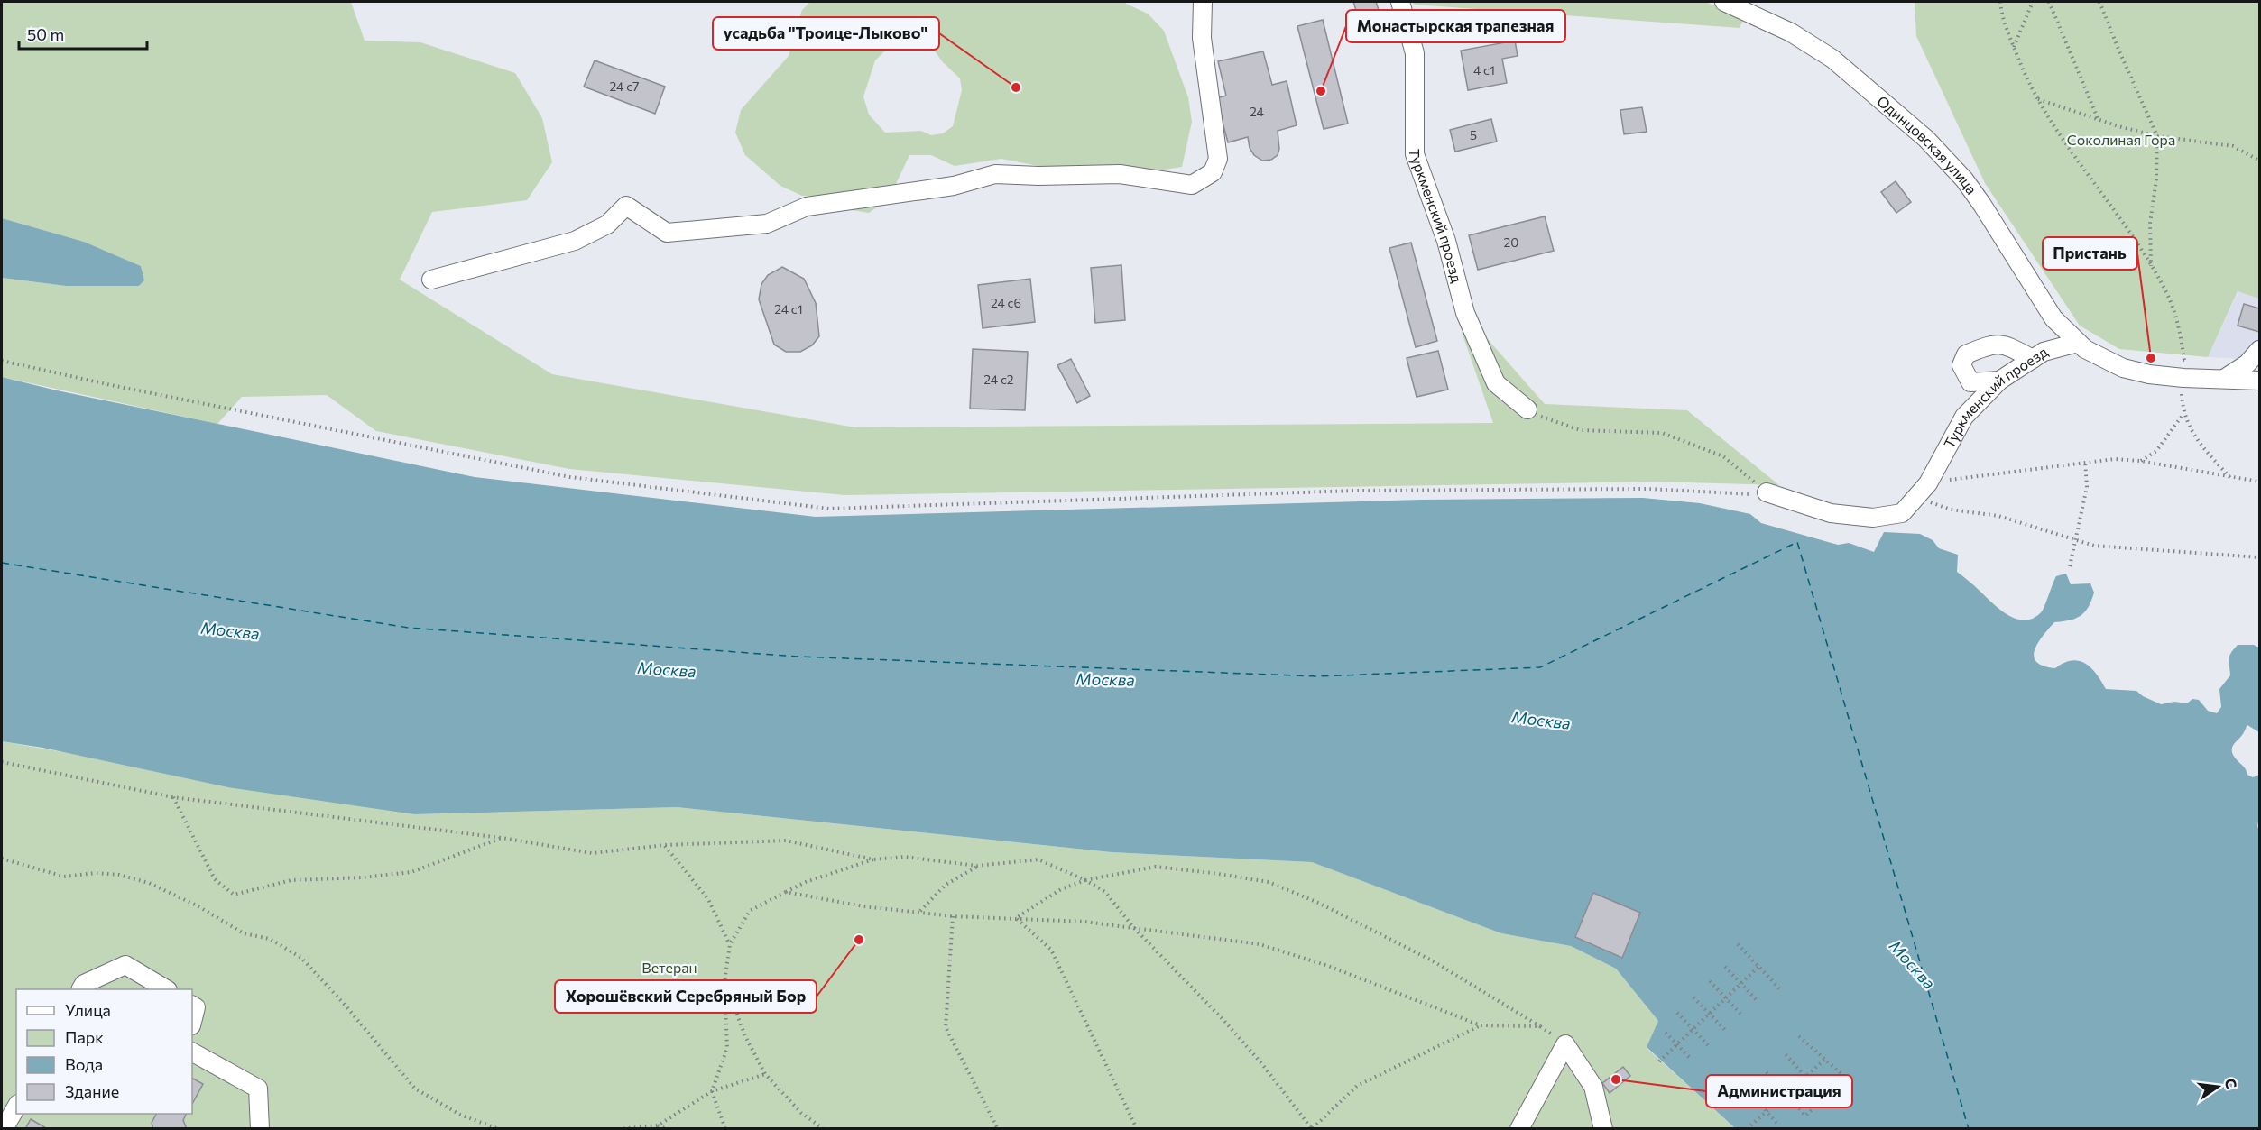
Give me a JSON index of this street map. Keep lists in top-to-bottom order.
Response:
{
  "streets": {
    "street": ["Одинцовская улица", "Туркменский проезд"]
  },
  "crossings": [
    ["Одинцовская улица", "Туркменский проезд"]
  ],
  "water": ["Москва"],
  "parks": ["Соколиная Гора", "Ветеран"],
  "places": [
    "усадьба \"Троице-Лыково\"",
    "Монастырская трапезная",
    "Пристань",
    "Хорошёвский Серебряный Бор",
    "Администрация"
  ],
  "house_numbers": [
    "4 с1",
    "24 с7",
    "24",
    "5",
    "20",
    "24 с6",
    "24 с1",
    "24 с2"
  ],
  "legend": [
    "Улица",
    "Парк",
    "Вода",
    "Здание"
  ],
  "scale_bar": "50 m",
  "north": "right"
}
